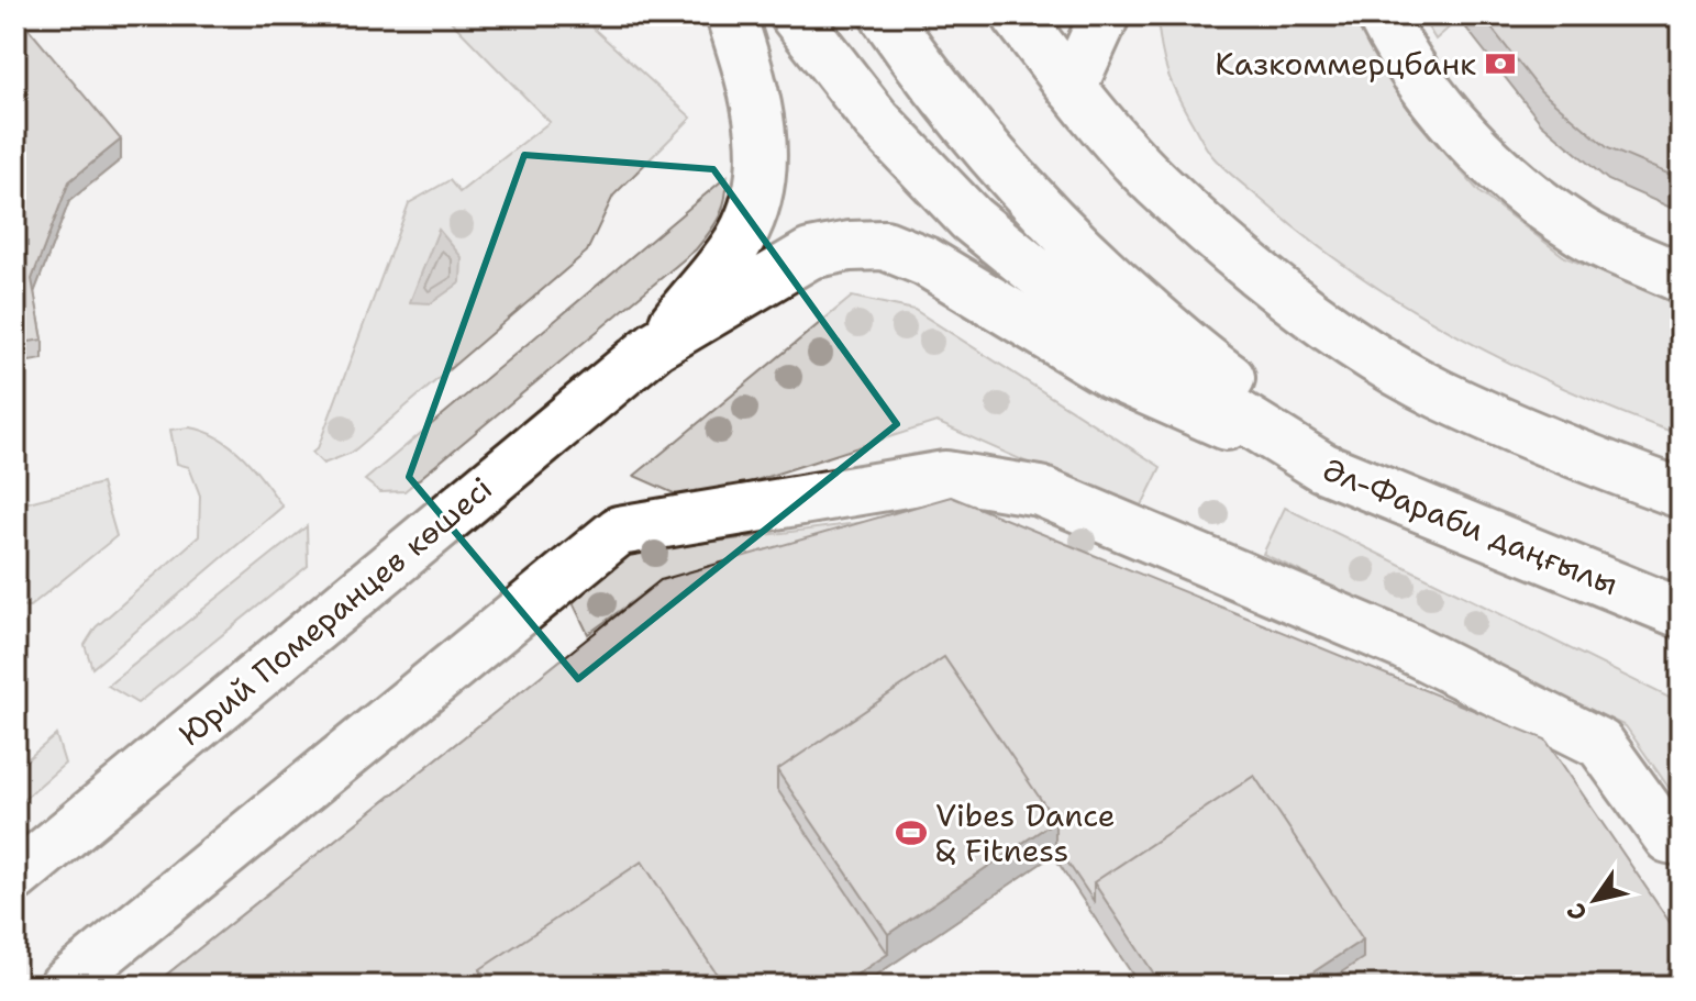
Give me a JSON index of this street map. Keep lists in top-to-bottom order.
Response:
{
  "streets": {
    "main road": ["Әл-Фараби даңғылы", "Юрий Померанцев көшесі"]
  },
  "places": {
    "bank": ["Казкоммерцбанк"],
    "sports": ["Vibes Dance & Fitness"]
  },
  "north": "bottom left"
}
